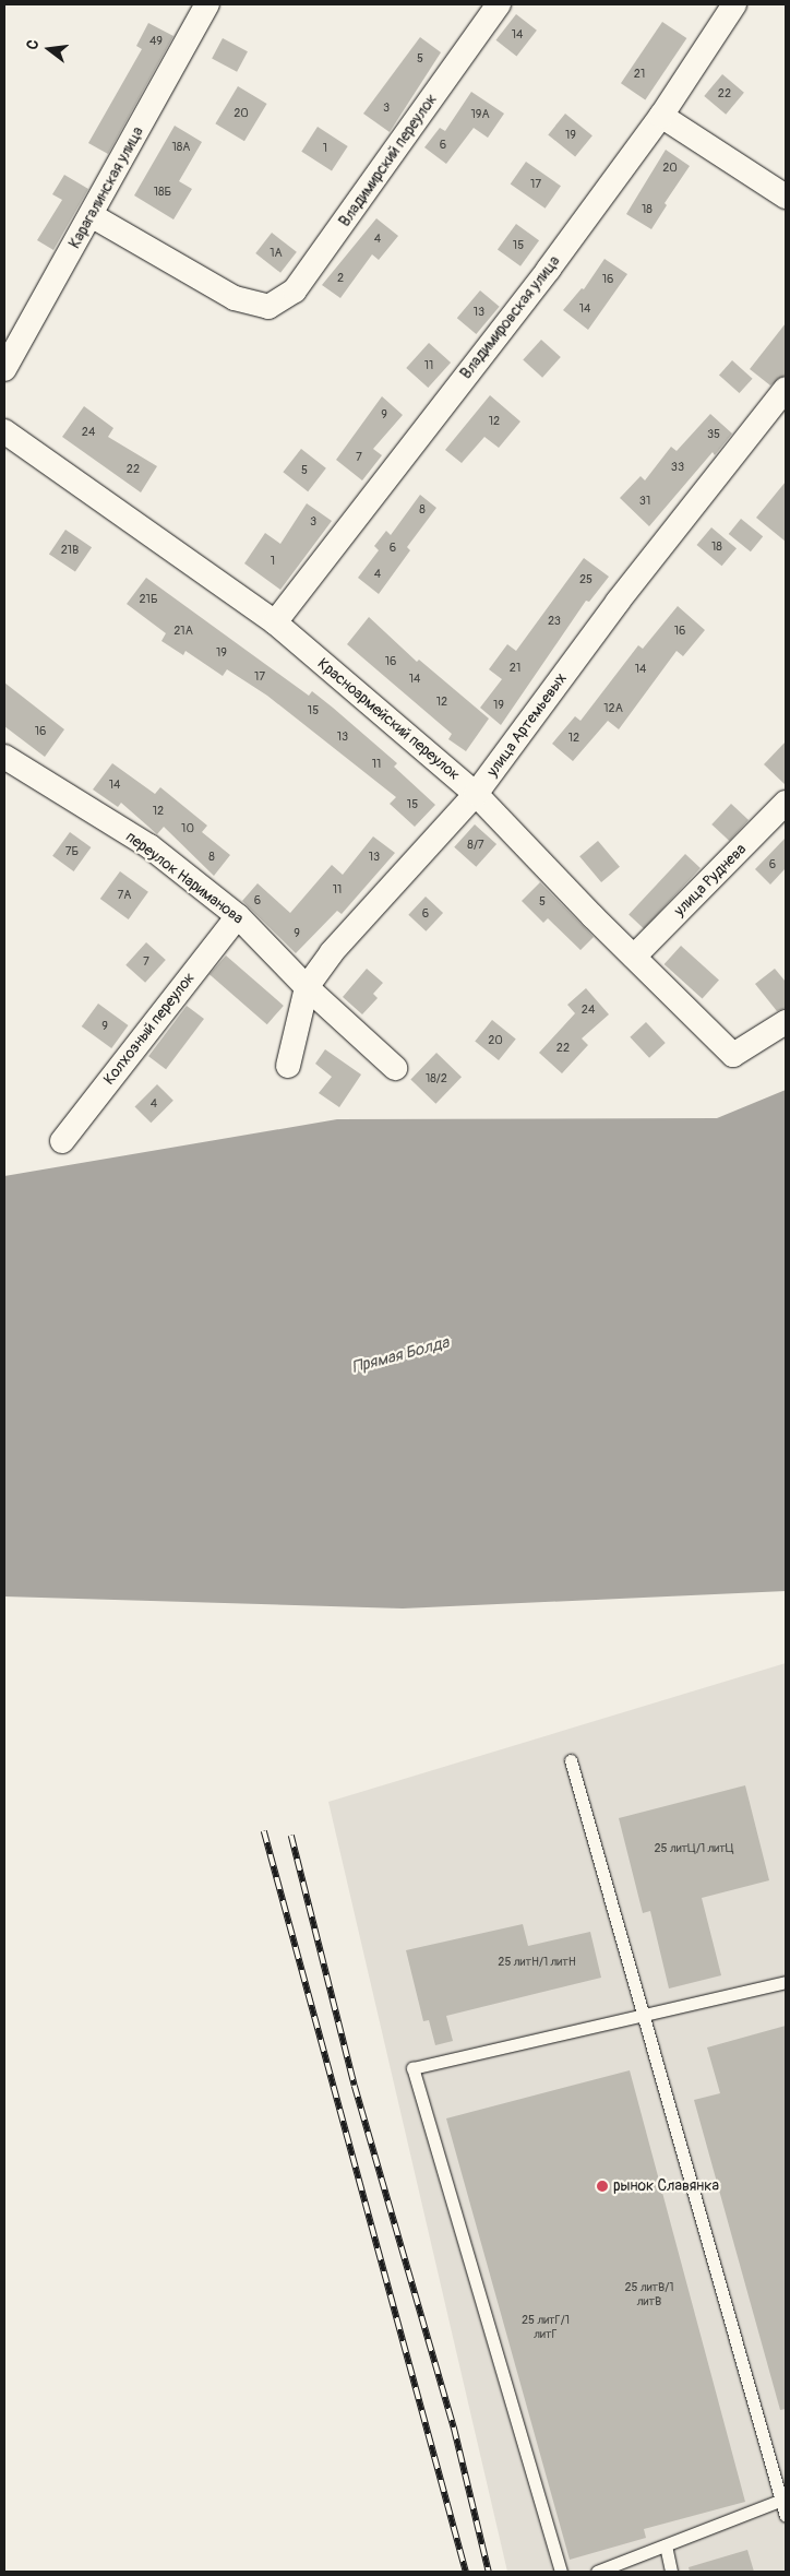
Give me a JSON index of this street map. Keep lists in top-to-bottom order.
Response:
{
  "streets": {
    "street": [
      "Владимирский переулок",
      "Карагалинская улица",
      "Владимировская улица",
      "Красноармейский переулок",
      "улица Артемьевых",
      "переулок Нариманова",
      "улица Руднева",
      "Колхозный переулок"
    ]
  },
  "crossings": [
    ["Владимирский переулок", "Карагалинская улица"],
    ["Владимировская улица", "Красноармейский переулок"],
    ["Красноармейский переулок", "улица Артемьевых"],
    ["Красноармейский переулок", "улица Руднева"],
    ["улица Артемьевых", "переулок Нариманова"],
    ["переулок Нариманова", "Колхозный переулок"]
  ],
  "water": ["Прямая Болда"],
  "places": ["рынок Славянка"],
  "house_numbers": [
    "14",
    "49",
    "5",
    "21",
    "22",
    "3",
    "20",
    "19А",
    "19",
    "6",
    "18А",
    "1",
    "20",
    "17",
    "18Б",
    "18",
    "4",
    "15",
    "1А",
    "2",
    "16",
    "14",
    "13",
    "11",
    "9",
    "12",
    "24",
    "35",
    "7",
    "33",
    "22",
    "5",
    "31",
    "8",
    "3",
    "18",
    "6",
    "21В",
    "1",
    "4",
    "25",
    "21Б",
    "23",
    "21А",
    "16",
    "19",
    "16",
    "21",
    "14",
    "17",
    "14",
    "12",
    "19",
    "12А",
    "15",
    "16",
    "13",
    "12",
    "11",
    "14",
    "15",
    "12",
    "10",
    "8/7",
    "7Б",
    "8",
    "13",
    "6",
    "11",
    "7А",
    "6",
    "5",
    "6",
    "9",
    "7",
    "24",
    "9",
    "20",
    "22",
    "18/2",
    "4",
    "25 литЦ/1 литЦ",
    "25 литН/1 литН",
    "25 литВ/1 литВ",
    "25 литГ/1 литГ"
  ],
  "north": "left"
}
